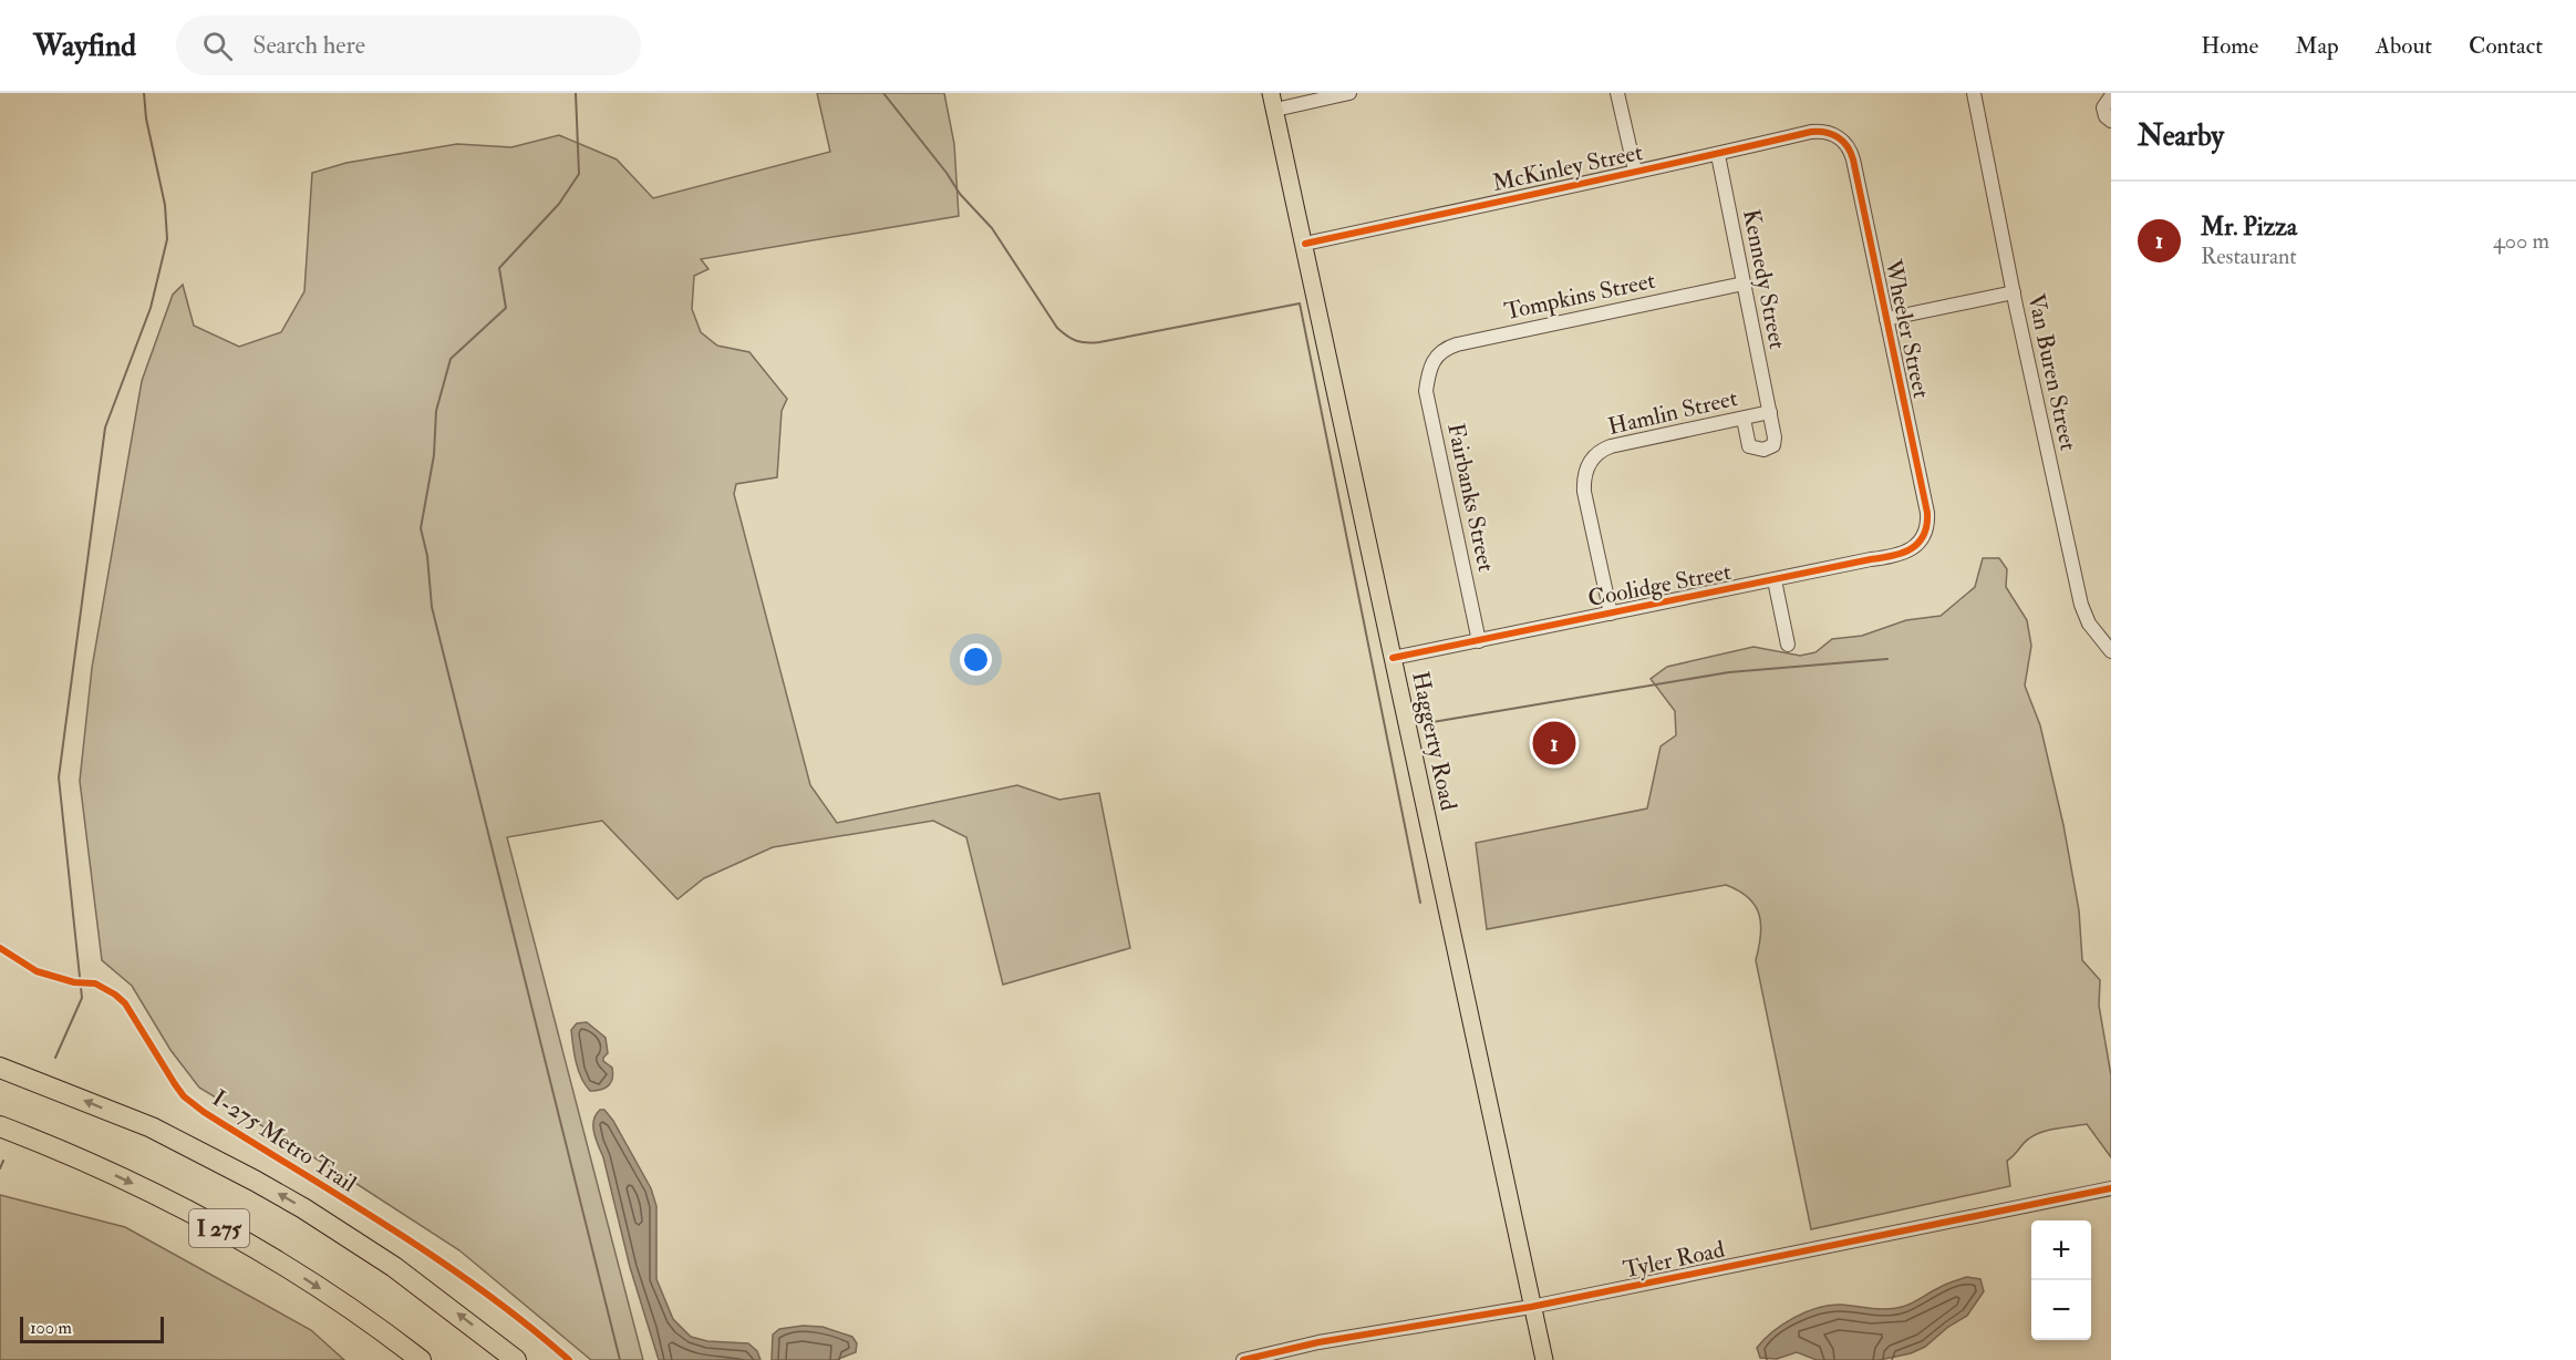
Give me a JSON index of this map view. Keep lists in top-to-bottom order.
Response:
{
  "streets": {
    "highway": ["I 275"],
    "main road": ["Haggerty Road"],
    "street": [
      "McKinley Street",
      "Kennedy Street",
      "Tompkins Street",
      "Wheeler Street",
      "Van Buren Street",
      "Hamlin Street",
      "Fairbanks Street",
      "Coolidge Street",
      "Tyler Road"
    ],
    "cycle path": ["I-275 Metro Trail"]
  },
  "crossings": [
    ["McKinley Street", "Kennedy Street"],
    ["McKinley Street", "Wheeler Street"],
    ["McKinley Street", "Haggerty Road"],
    ["Kennedy Street", "Tompkins Street"],
    ["Kennedy Street", "Hamlin Street"],
    ["Tompkins Street", "Fairbanks Street"],
    ["Wheeler Street", "Coolidge Street"],
    ["Hamlin Street", "Coolidge Street"],
    ["Fairbanks Street", "Coolidge Street"],
    ["Coolidge Street", "Haggerty Road"],
    ["Haggerty Road", "Tyler Road"]
  ],
  "scale_bar": "100 m",
  "page": {
    "header": "Wayfind",
    "search": "Search here",
    "nav": [
      "Home",
      "Map",
      "About",
      "Contact"
    ],
    "heading": "Nearby",
    "list": [
      {
        "mark": "1",
        "name": "Mr. Pizza",
        "note": "Restaurant",
        "value": "400 m"
      }
    ],
    "pins": "1",
    "map_buttons": ["+", "−"],
    "scale": "100 m"
  }
}
